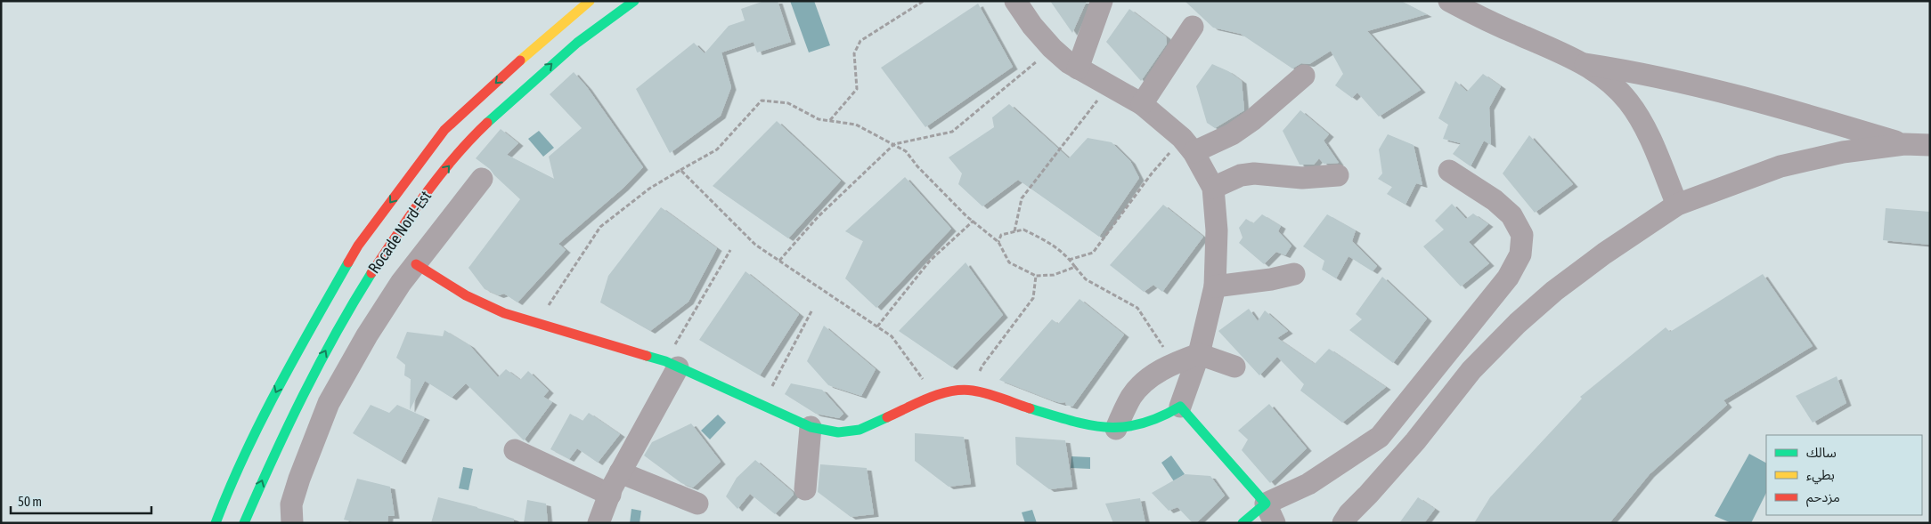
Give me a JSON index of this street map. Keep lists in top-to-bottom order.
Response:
{
  "streets": {
    "street": ["Rocade Nord-Est"]
  },
  "legend": ["سالك", "بطيء", "مزدحم"],
  "scale_bar": "50 m"
}
